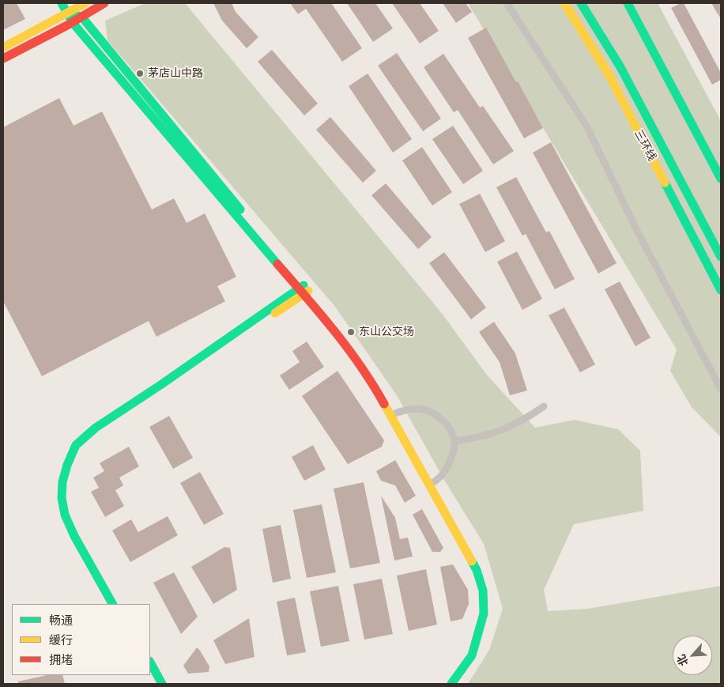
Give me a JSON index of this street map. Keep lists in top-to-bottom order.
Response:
{
  "streets": {
    "main road": ["三环线"]
  },
  "places": ["茅店山中路", "东山公交场"],
  "legend": ["畅通", "缓行", "拥堵"],
  "north": "bottom left"
}
